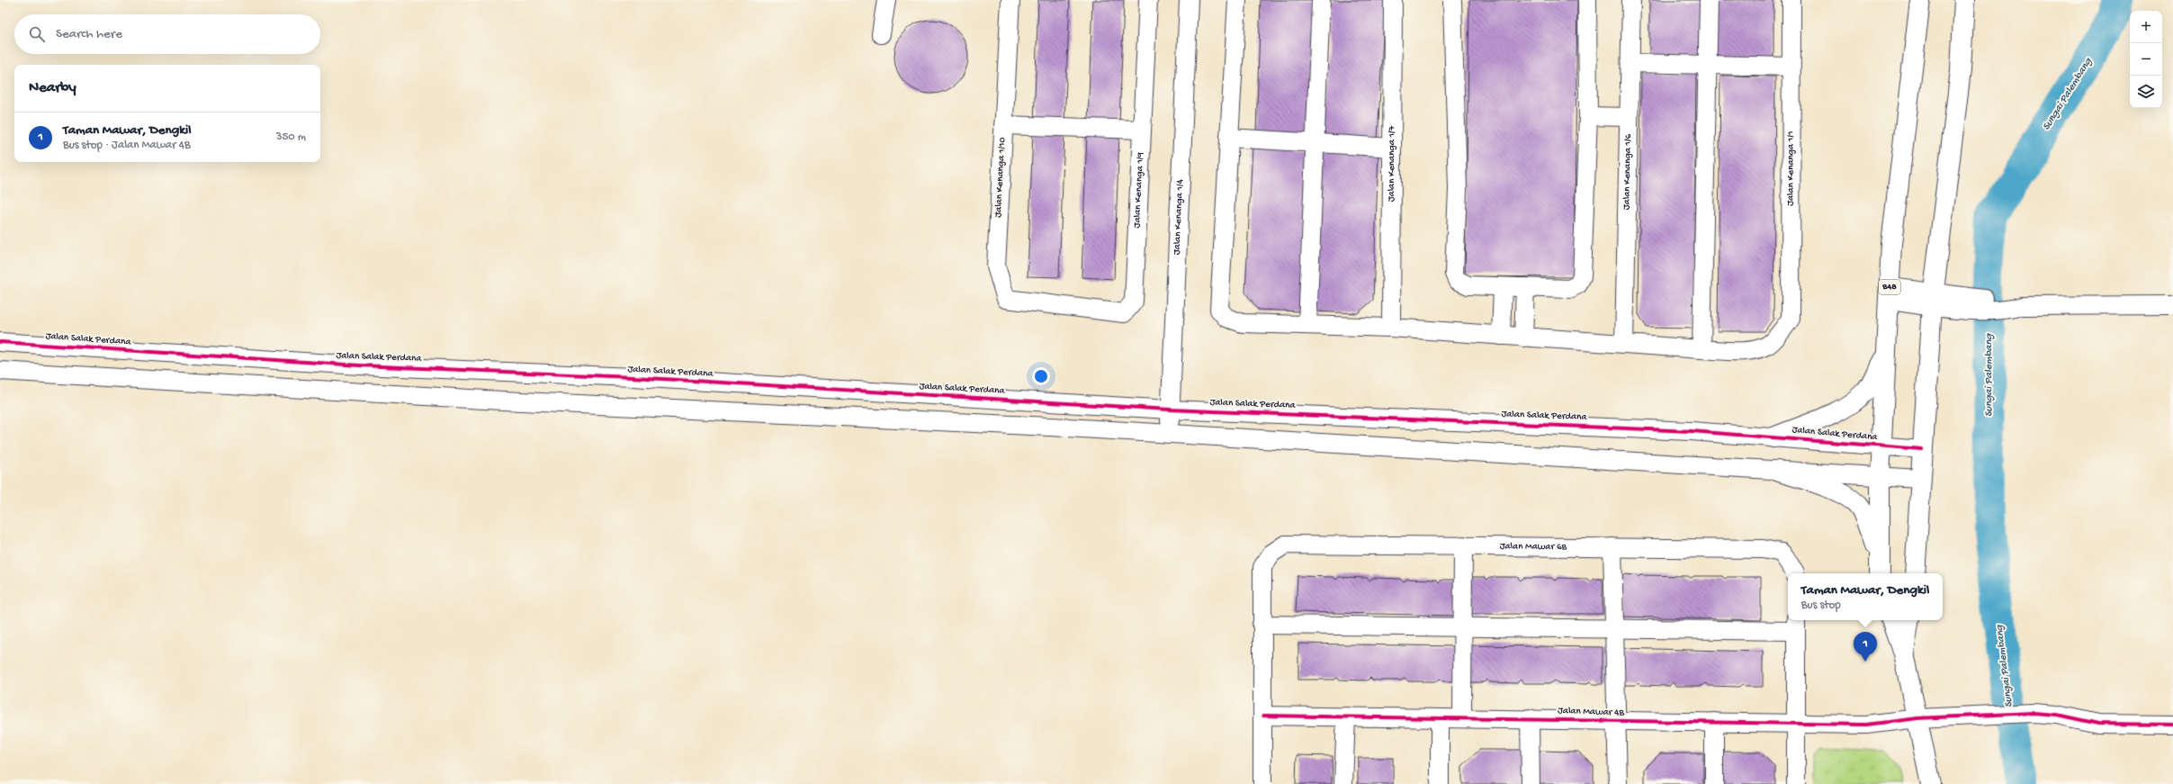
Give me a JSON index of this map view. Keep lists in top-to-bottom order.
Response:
{
  "streets": {
    "main road": ["B48"],
    "street": [
      "Jalan Kenanga 1/7",
      "Jalan Kenanga 1/1",
      "Jalan Kenanga 1/6",
      "Jalan Kenanga 1/10",
      "Jalan Kenanga 1/9",
      "Jalan Kenanga 1/4",
      "Jalan Salak Perdana",
      "Jalan Mawar 6B",
      "Jalan Mawar 4B"
    ]
  },
  "crossings": [
    ["Jalan Kenanga 1/7", "Jalan Kenanga 1/1"],
    ["Jalan Kenanga 1/1", "Jalan Kenanga 1/6"],
    ["Jalan Kenanga 1/10", "Jalan Kenanga 1/9"],
    ["Jalan Kenanga 1/4", "Jalan Salak Perdana"],
    ["B48", "Jalan Salak Perdana"]
  ],
  "water": ["Sungai Palembang"],
  "page": {
    "map_buttons": ["+", "−"],
    "search": "Search here",
    "heading": "Nearby",
    "list": [
      {
        "mark": "1",
        "name": "Taman Mawar, Dengkil",
        "note": "Bus stop · Jalan Mawar 4B",
        "value": "350 m"
      }
    ],
    "popup": ["Taman Mawar, Dengkil", "Bus stop"],
    "pins": "1"
  }
}
